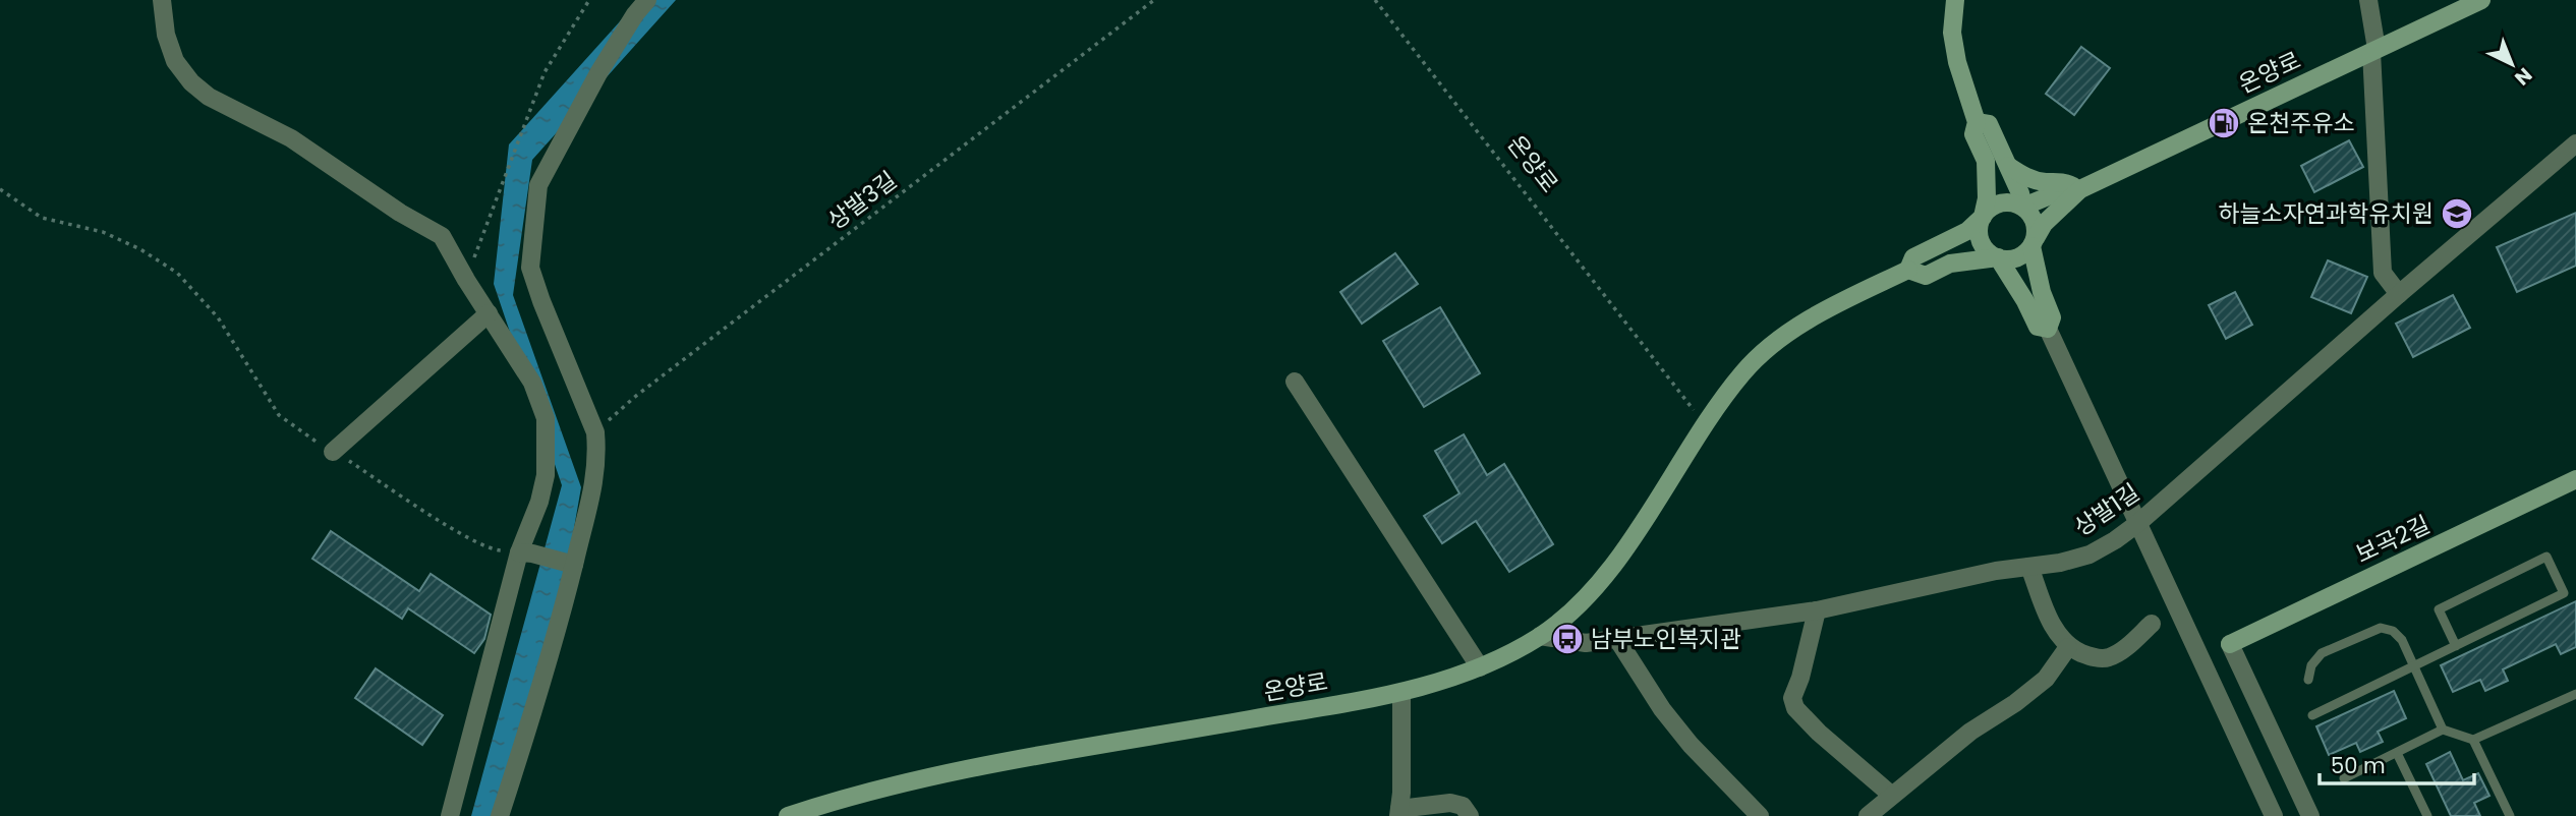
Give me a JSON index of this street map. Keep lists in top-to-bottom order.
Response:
{
  "streets": {
    "main road": ["온양로", "보곡2길"],
    "street": ["상발1길"],
    "path": ["상발3길"]
  },
  "crossings": [
    ["온양로", "상발1길"]
  ],
  "places": {
    "fuel station": ["온천주유소"],
    "school or university": ["하늘소자연과학유치원"],
    "bus stop": ["남부노인복지관"]
  },
  "scale_bar": "50 m",
  "north": "bottom right"
}
